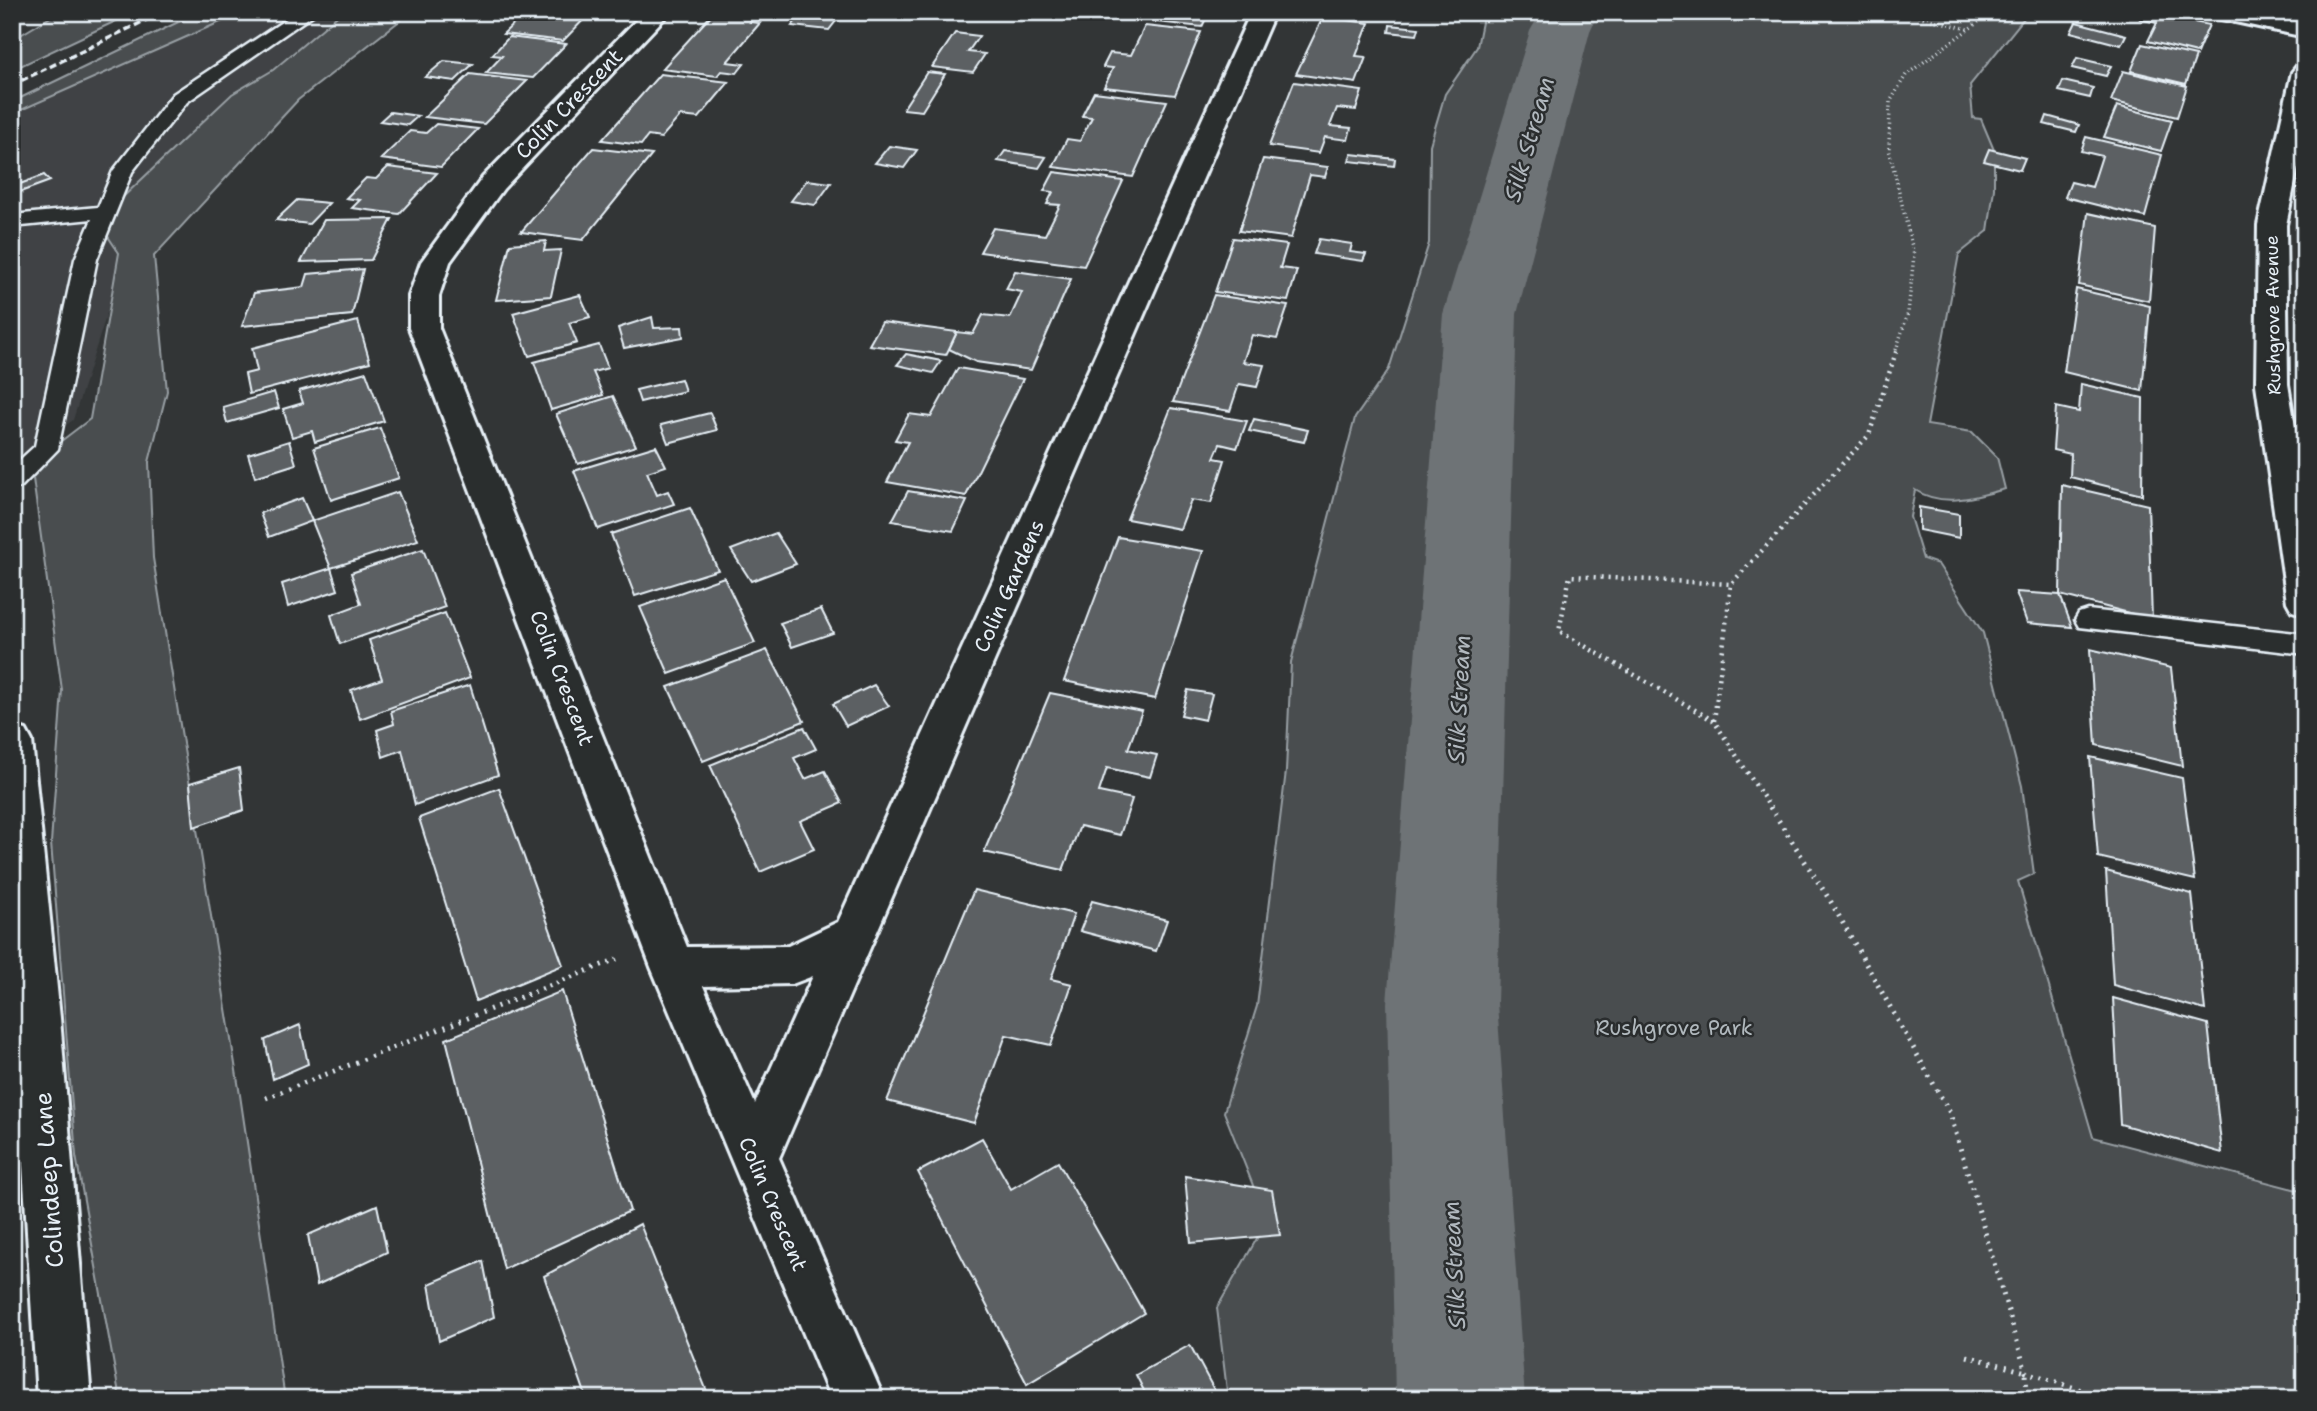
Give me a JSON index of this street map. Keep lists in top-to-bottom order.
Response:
{
  "streets": {
    "street": [
      "Colin Crescent",
      "Rushgrove Avenue",
      "Colin Gardens",
      "Colindeep Lane"
    ]
  },
  "crossings": [
    ["Colin Crescent", "Colin Gardens"]
  ],
  "water": ["Silk Stream"],
  "parks": ["Rushgrove Park"]
}
